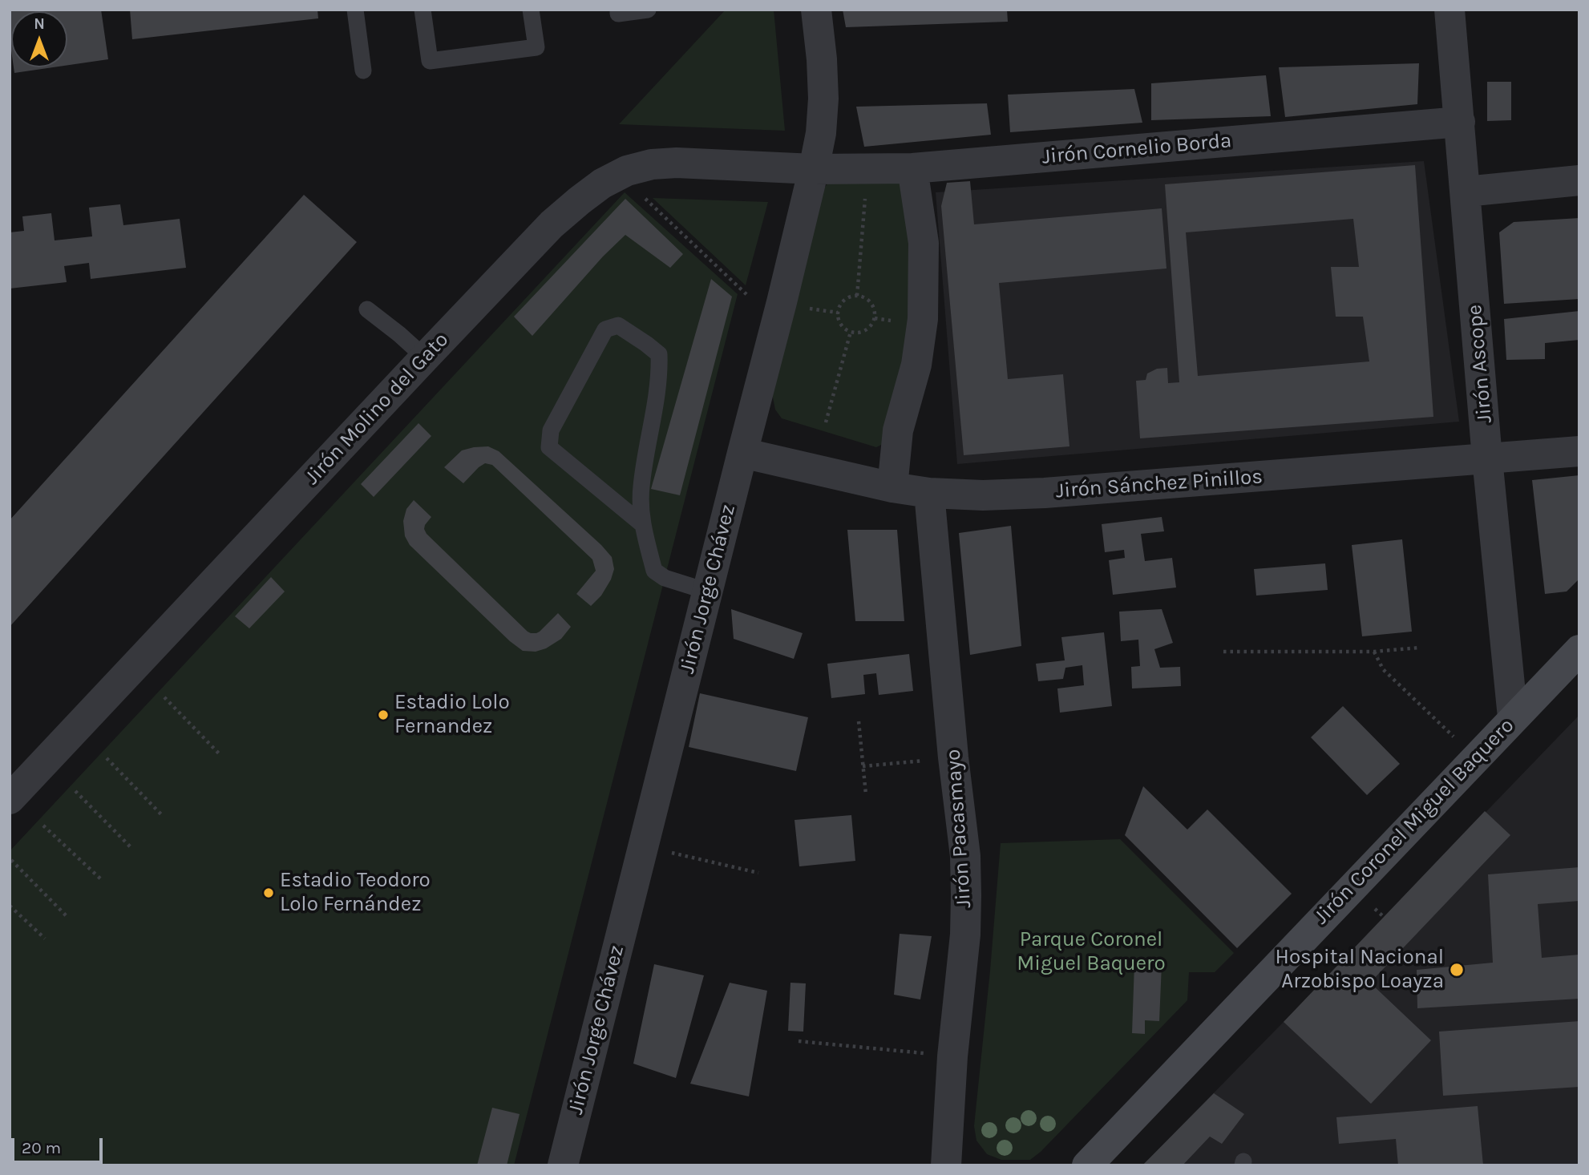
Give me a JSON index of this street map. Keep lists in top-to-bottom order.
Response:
{
  "streets": {
    "main road": ["Jirón Coronel Miguel Baquero"],
    "street": [
      "Jirón Cornelio Borda",
      "Jirón Ascope",
      "Jirón Molino del Gato",
      "Jirón Sánchez Pinillos",
      "Jirón Jorge Chávez",
      "Jirón Pacasmayo"
    ]
  },
  "crossings": [
    ["Jirón Cornelio Borda", "Jirón Ascope"],
    ["Jirón Cornelio Borda", "Jirón Molino del Gato"],
    ["Jirón Cornelio Borda", "Jirón Jorge Chávez"],
    ["Jirón Ascope", "Jirón Sánchez Pinillos"],
    ["Jirón Ascope", "Jirón Coronel Miguel Baquero"],
    ["Jirón Molino del Gato", "Jirón Jorge Chávez"],
    ["Jirón Sánchez Pinillos", "Jirón Jorge Chávez"],
    ["Jirón Sánchez Pinillos", "Jirón Pacasmayo"]
  ],
  "parks": ["Parque Coronel Miguel Baquero"],
  "places": ["Estadio Lolo Fernandez", "Estadio Teodoro Lolo Fernández", "Hospital Nacional Arzobispo Loayza"],
  "scale_bar": "20 m",
  "north": "top"
}
